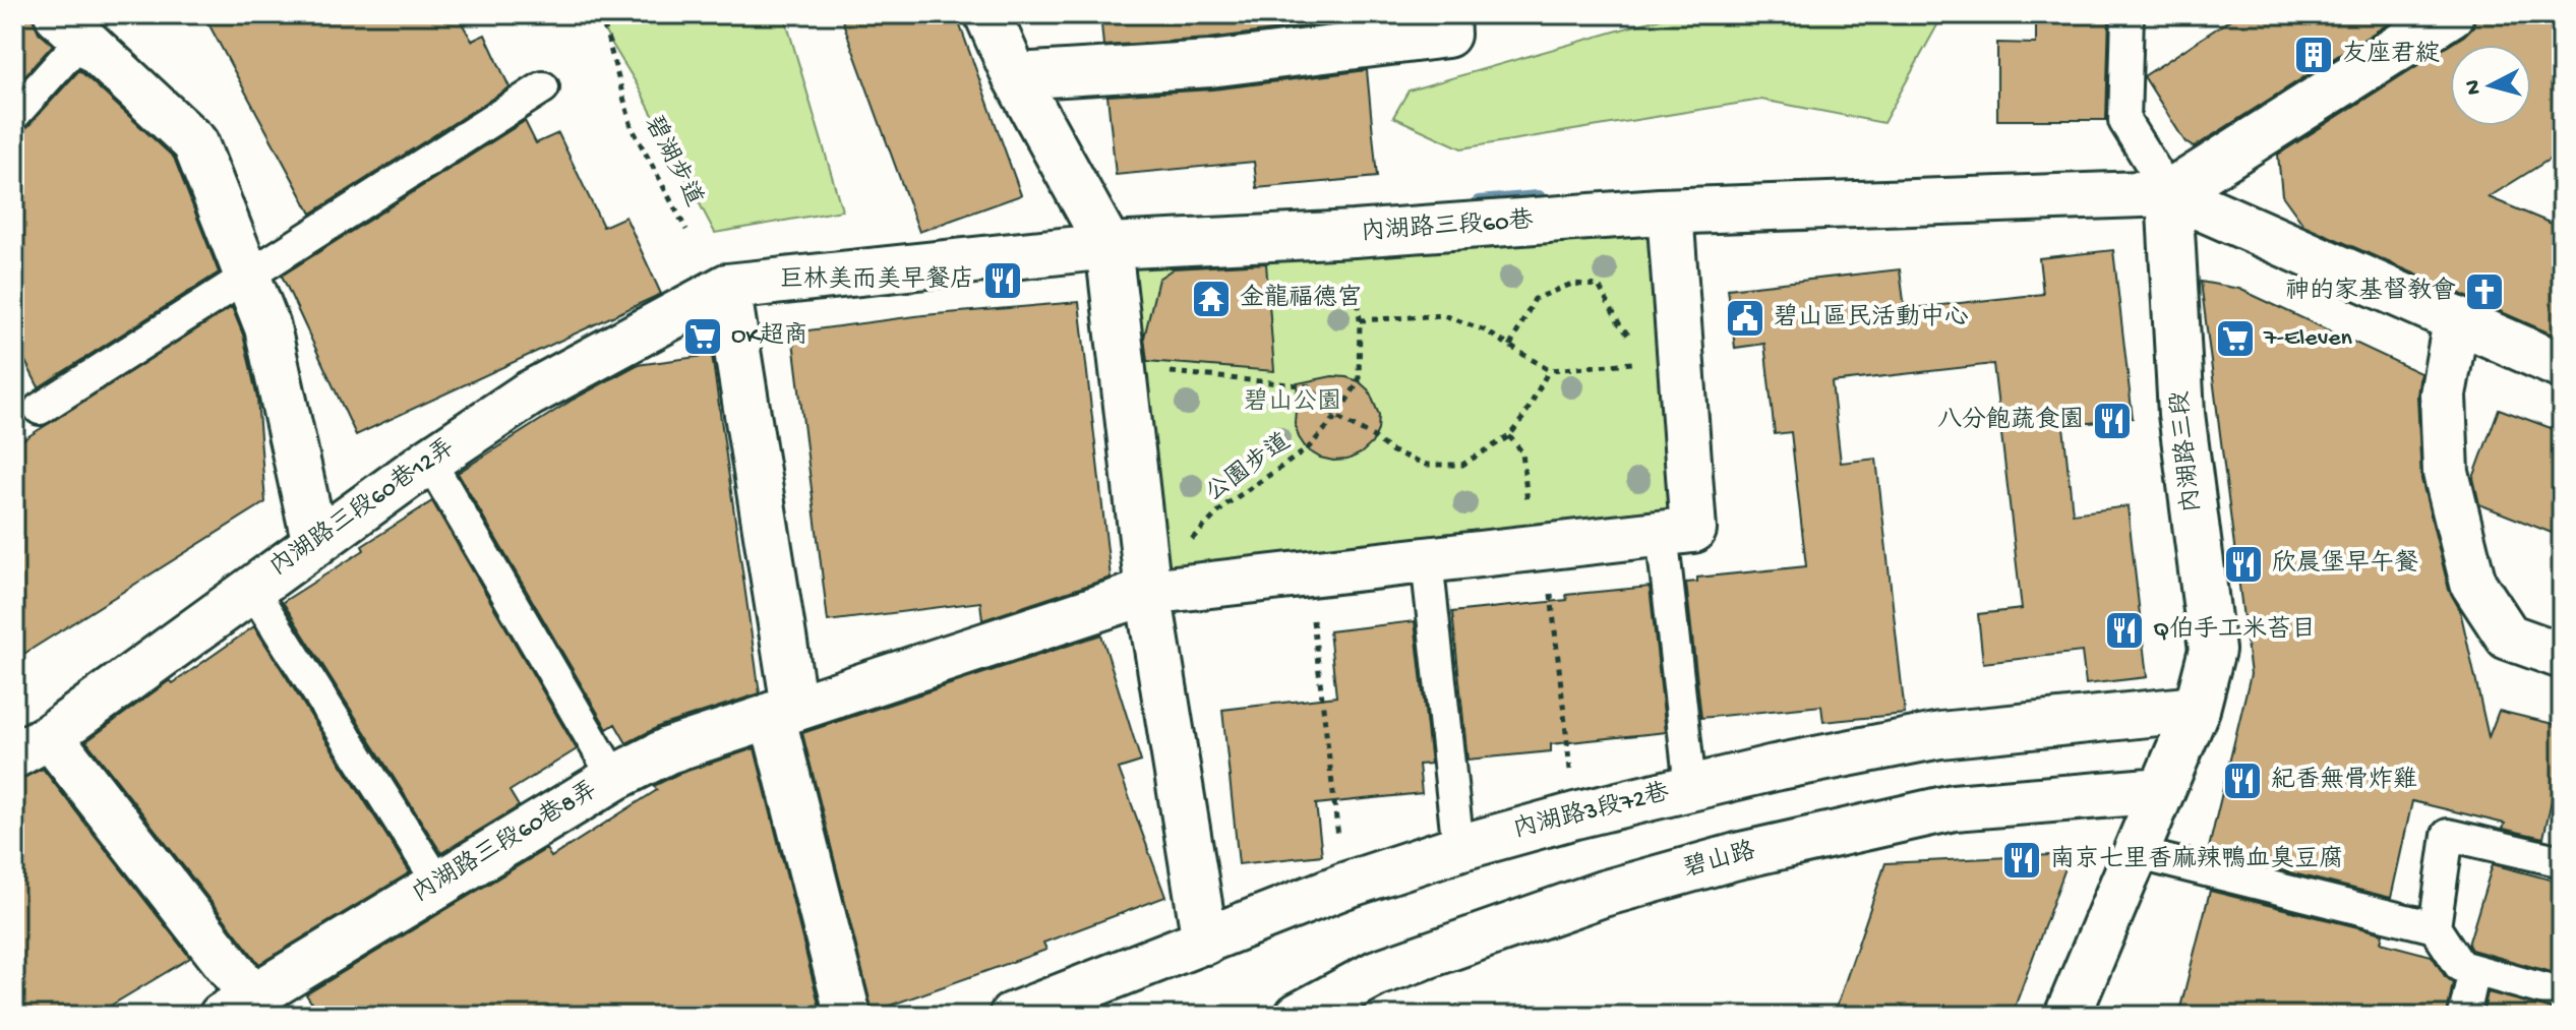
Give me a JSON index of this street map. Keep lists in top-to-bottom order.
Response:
{
  "streets": {
    "street": [
      "內湖路三段60巷",
      "內湖路三段",
      "內湖路三段60巷12弄",
      "內湖路3段72巷",
      "內湖路三段60巷8弄",
      "碧山路"
    ],
    "path": ["碧湖步道", "公園步道"]
  },
  "crossings": [
    ["內湖路三段60巷", "內湖路三段"],
    ["內湖路三段60巷", "公園步道"],
    ["內湖路三段60巷", "內湖路三段60巷12弄"],
    ["內湖路三段", "內湖路3段72巷"],
    ["內湖路三段", "碧山路"],
    ["公園步道", "內湖路三段60巷8弄"]
  ],
  "parks": ["碧山公園"],
  "places": {
    "building": ["友座君綻"],
    "restaurant": [
      "巨林美而美早餐店",
      "八分飽蔬食園",
      "欣晨堡早午餐",
      "Q伯手工米苔目",
      "紀香無骨炸雞",
      "南京七里香麻辣鴨血臭豆腐"
    ],
    "church": ["神的家基督教會"],
    "temple": ["金龍福德宮"],
    "public building": ["碧山區民活動中心"],
    "supermarket": ["OK超商", "7-Eleven"]
  },
  "north": "left"
}
